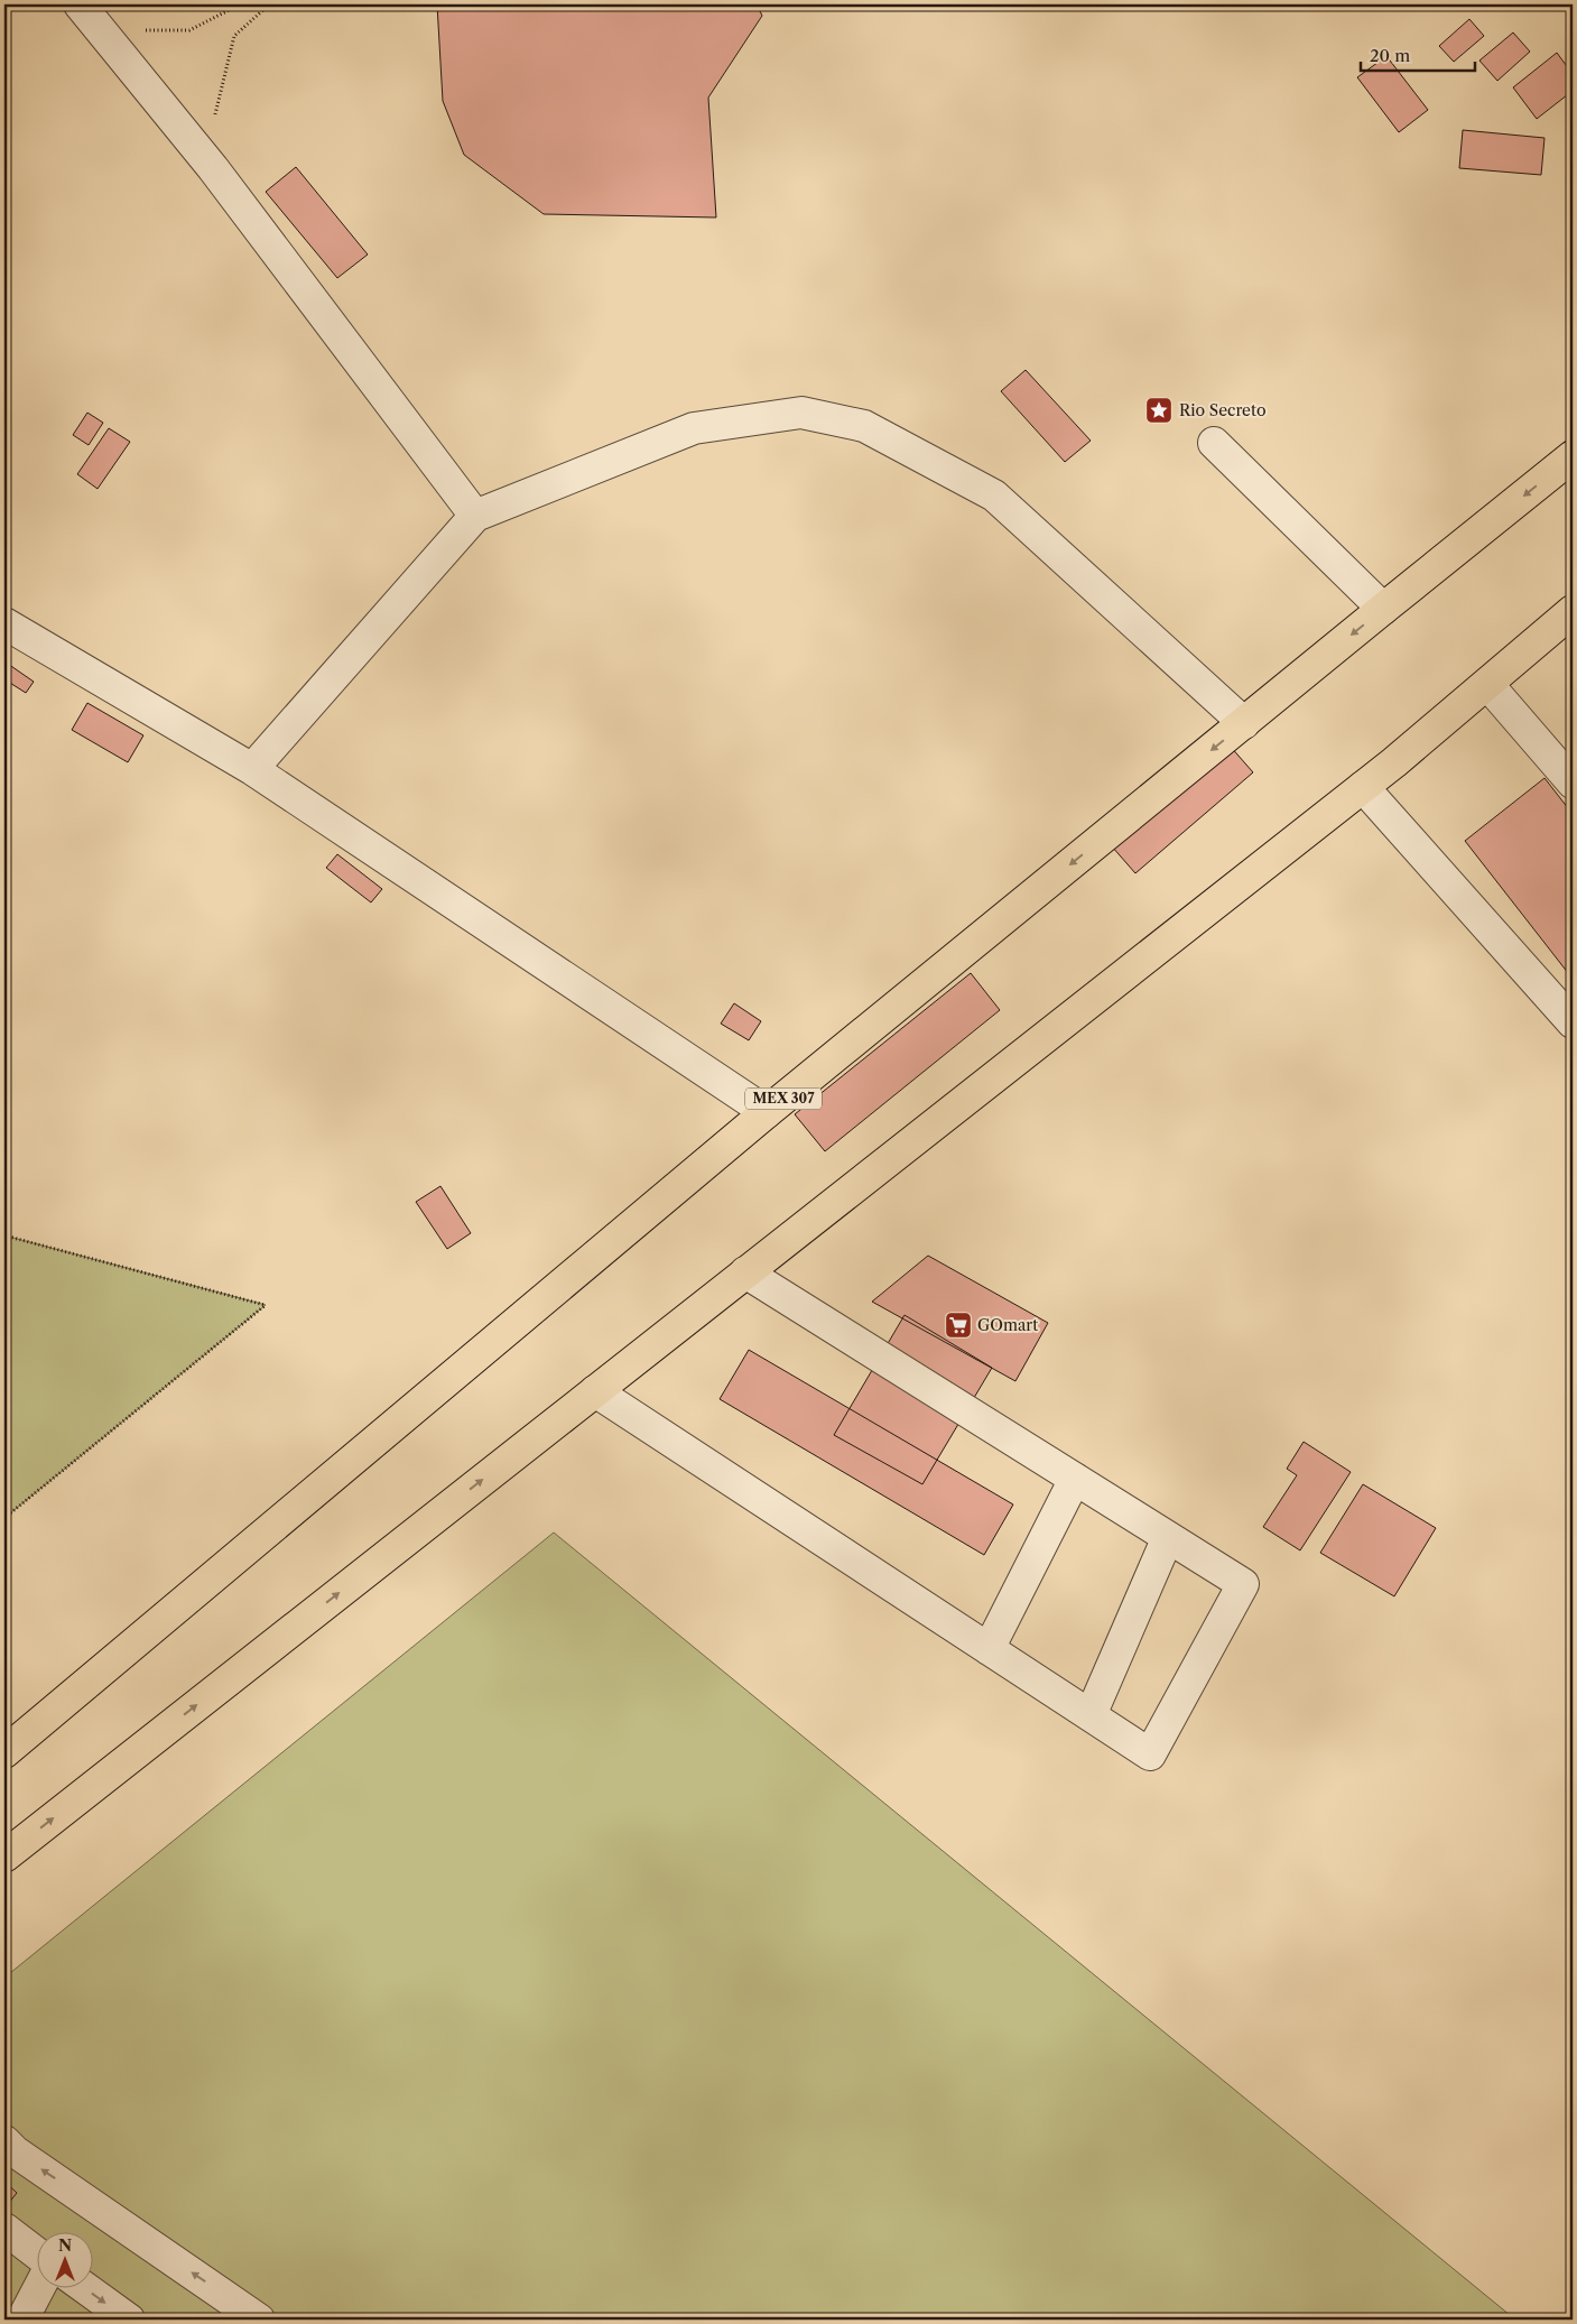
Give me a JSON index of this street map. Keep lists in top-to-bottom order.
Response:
{
  "streets": {
    "highway": ["MEX 307"]
  },
  "places": {
    "place": ["Rio Secreto"],
    "supermarket": ["GOmart"]
  },
  "scale_bar": "20 m",
  "north": "top"
}
